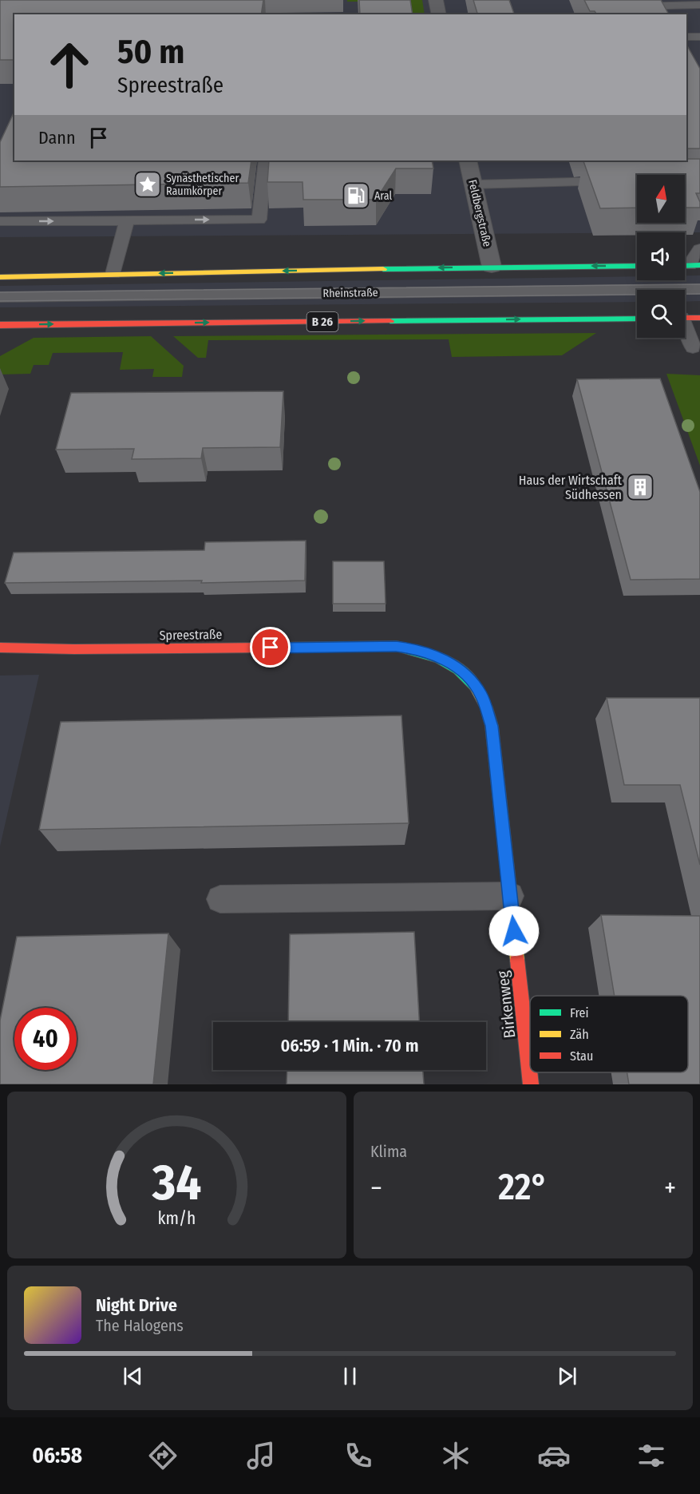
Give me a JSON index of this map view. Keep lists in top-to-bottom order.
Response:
{
  "streets": {
    "main road": [
      "Rheinstraße",
      "B 26",
      "Spreestraße",
      "Birkenweg"
    ],
    "street": ["Feldbergstraße"]
  },
  "crossings": [
    ["Feldbergstraße", "Rheinstraße"],
    ["Spreestraße", "Birkenweg"]
  ],
  "places": {
    "place": ["Synästhetischer Raumkörper"],
    "fuel station": ["Aral"],
    "building": ["Haus der Wirtschaft Südhessen"]
  },
  "legend": ["Frei", "Zäh", "Stau"],
  "north": "top",
  "page": {
    "turn": ["50 m", "Spreestraße"],
    "then": "Dann",
    "limit": "40",
    "trip": "06:59 · 1 Min. · 70 m",
    "tile": "Klima",
    "heat": ["−", "22°", "+"],
    "song": ["Night Drive", "The Halogens"],
    "tabs": "06:58",
    "gauge": ["34", "km/h"]
  }
}
